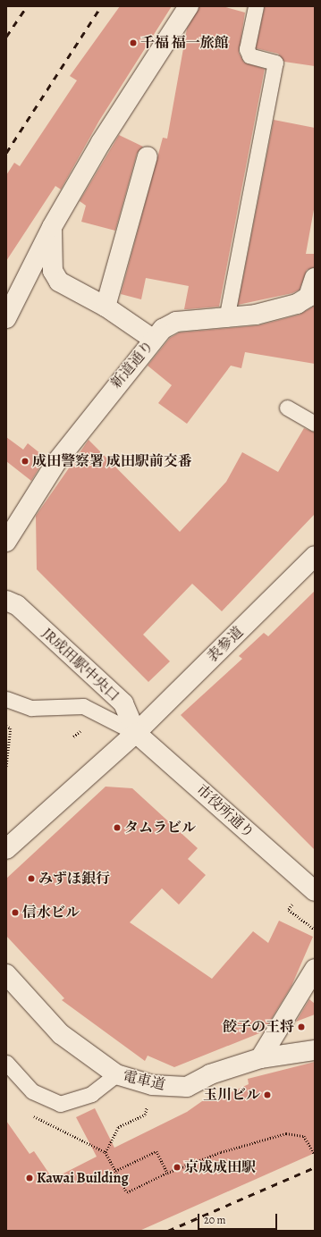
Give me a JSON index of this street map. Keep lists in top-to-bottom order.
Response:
{
  "streets": {
    "street": [
      "新道通り",
      "表参道",
      "JR成田駅中央口",
      "市役所通り",
      "電車道"
    ]
  },
  "crossings": [
    ["表参道", "JR成田駅中央口"],
    ["表参道", "市役所通り"],
    ["JR成田駅中央口", "市役所通り"]
  ],
  "places": [
    "千福 福一旅館",
    "成田警察署 成田駅前交番",
    "タムラビル",
    "みずほ銀行",
    "信水ビル",
    "餃子の王将",
    "玉川ビル",
    "京成成田駅",
    "Kawai Building"
  ],
  "scale_bar": "20 m"
}
